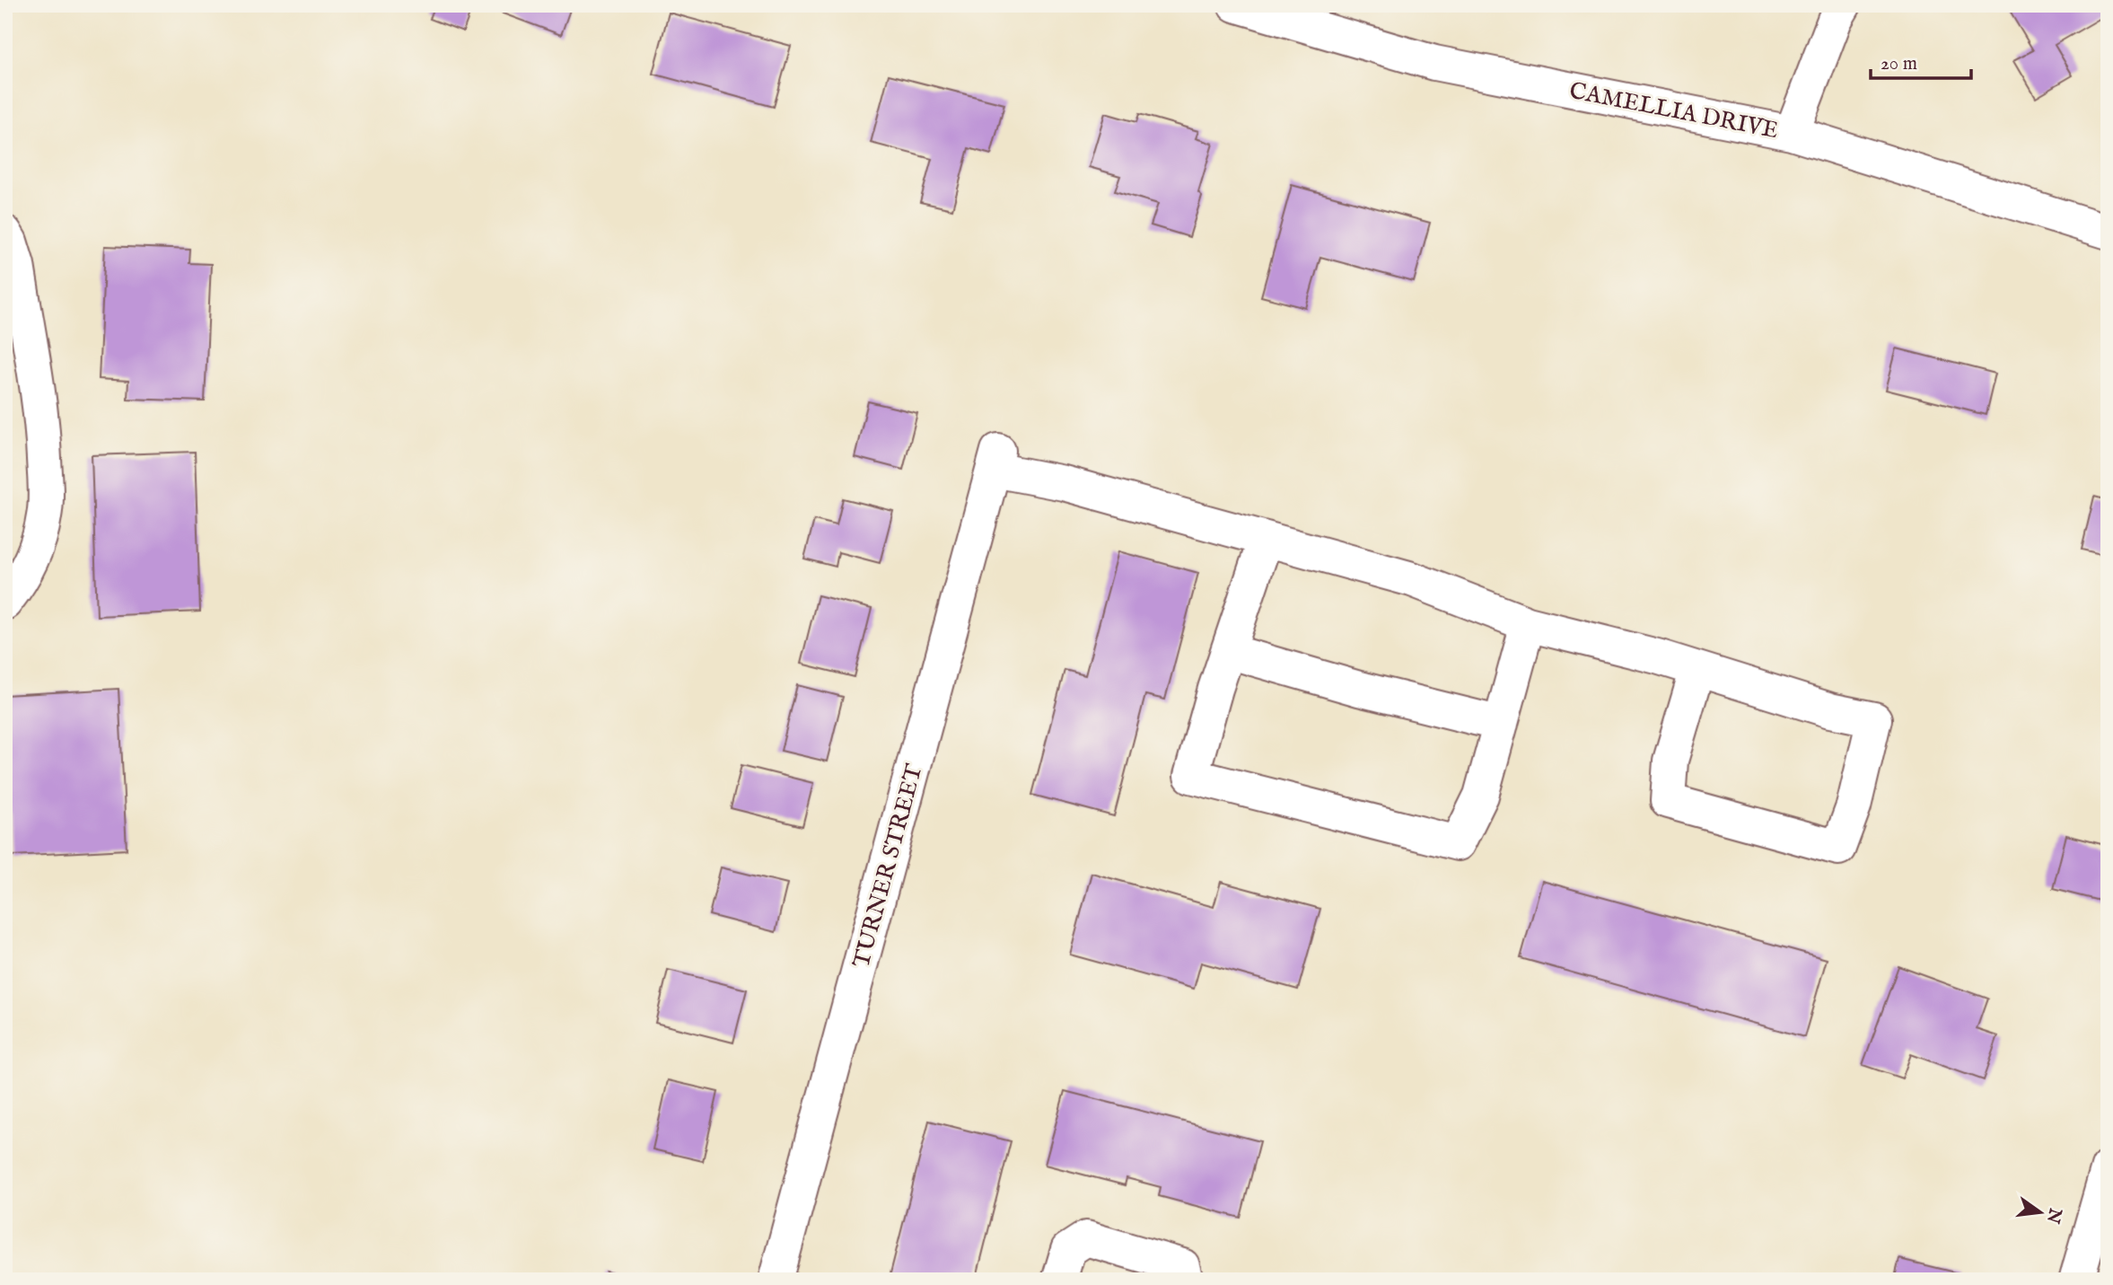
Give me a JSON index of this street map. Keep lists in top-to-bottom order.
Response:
{
  "streets": {
    "street": ["CAMELLIA DRIVE", "TURNER STREET"]
  },
  "scale_bar": "20 m",
  "north": "right"
}
